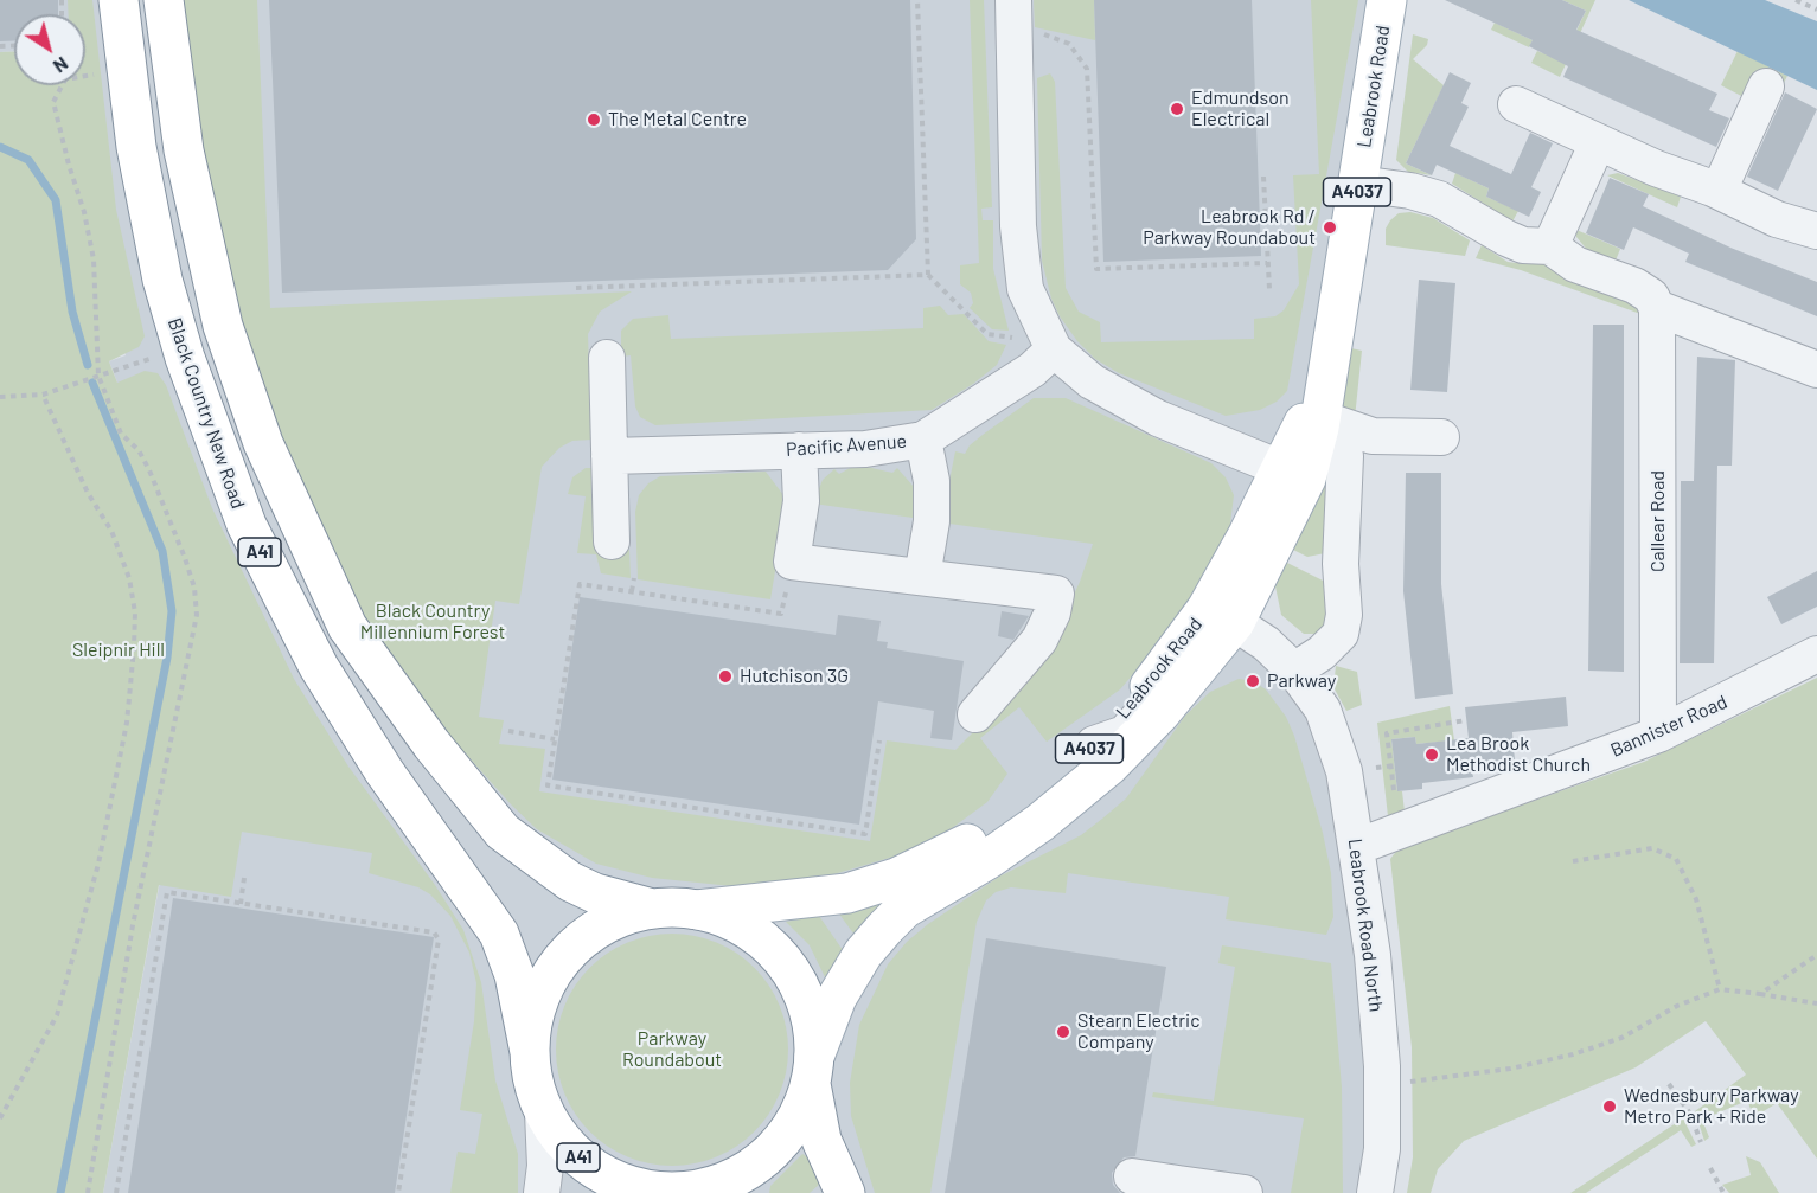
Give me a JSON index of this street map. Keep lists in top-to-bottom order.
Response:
{
  "streets": {
    "main road": [
      "Leabrook Road",
      "A4037",
      "Black Country New Road",
      "A41"
    ],
    "street": [
      "Pacific Avenue",
      "Callear Road",
      "Bannister Road",
      "Leabrook Road North"
    ]
  },
  "crossings": [
    ["Leabrook Road", "A41"],
    ["Leabrook Road", "Leabrook Road North"],
    ["Black Country New Road", "A41"],
    ["Callear Road", "Bannister Road"],
    ["Bannister Road", "Leabrook Road North"]
  ],
  "parks": ["Black Country Millennium Forest", "Sleipnir Hill", "Parkway Roundabout"],
  "places": [
    "Edmundson Electrical",
    "The Metal Centre",
    "Leabrook Rd / Parkway Roundabout",
    "Hutchison 3G",
    "Parkway",
    "Lea Brook Methodist Church",
    "Stearn Electric Company",
    "Wednesbury Parkway Metro Park + Ride"
  ],
  "north": "bottom right"
}
